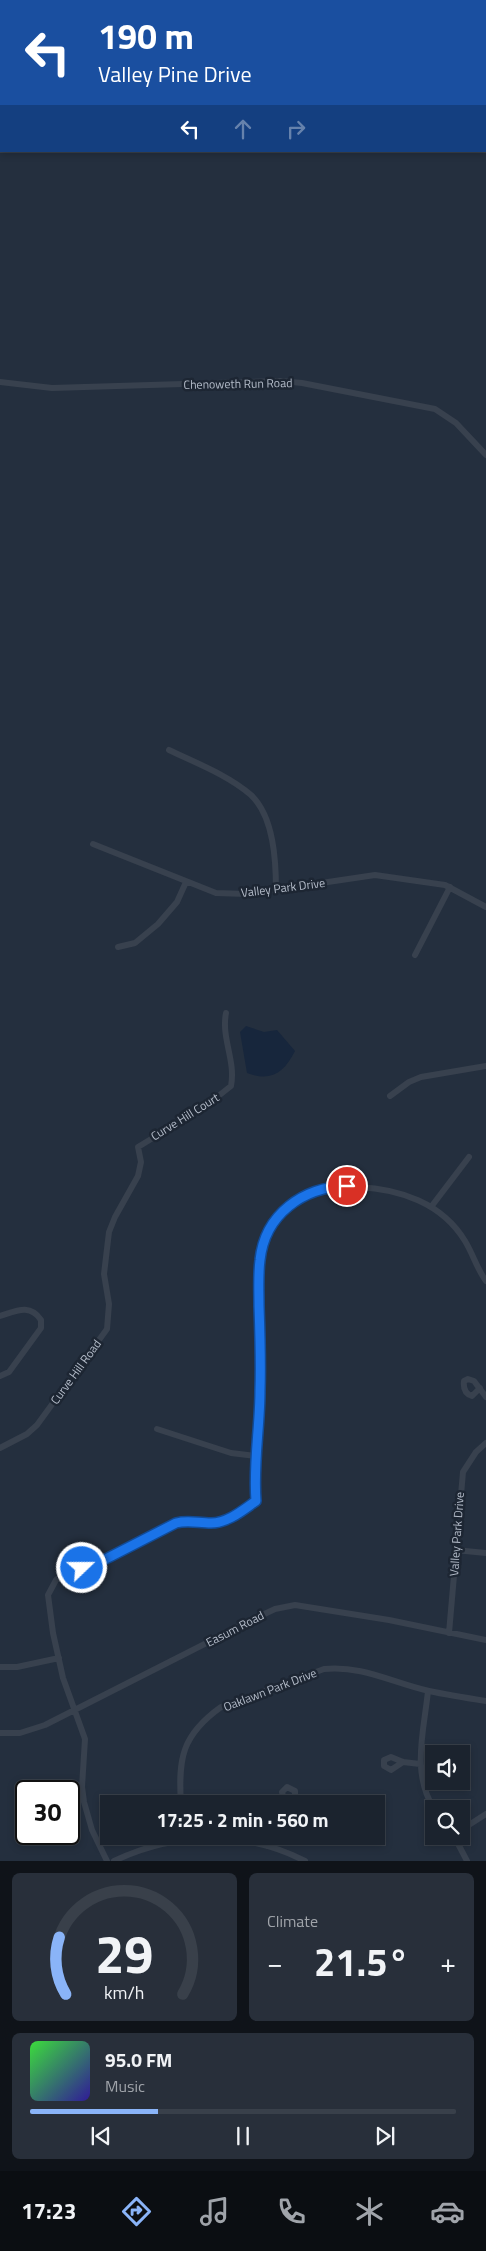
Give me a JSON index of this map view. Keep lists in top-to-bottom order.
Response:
{
  "streets": {
    "street": [
      "Chenoweth Run Road",
      "Valley Park Drive",
      "Curve Hill Court",
      "Curve Hill Road",
      "Easum Road",
      "Oaklawn Park Drive"
    ]
  },
  "crossings": [
    ["Valley Park Drive", "Easum Road"],
    ["Curve Hill Court", "Curve Hill Road"]
  ],
  "page": {
    "turn": ["190 m", "Valley Pine Drive"],
    "limit": "30",
    "trip": "17:25 · 2 min · 560 m",
    "tile": "Climate",
    "heat": ["−", "21.5°", "+"],
    "song": ["95.0 FM", "Music"],
    "tabs": "17:23",
    "gauge": ["29", "km/h"]
  }
}
